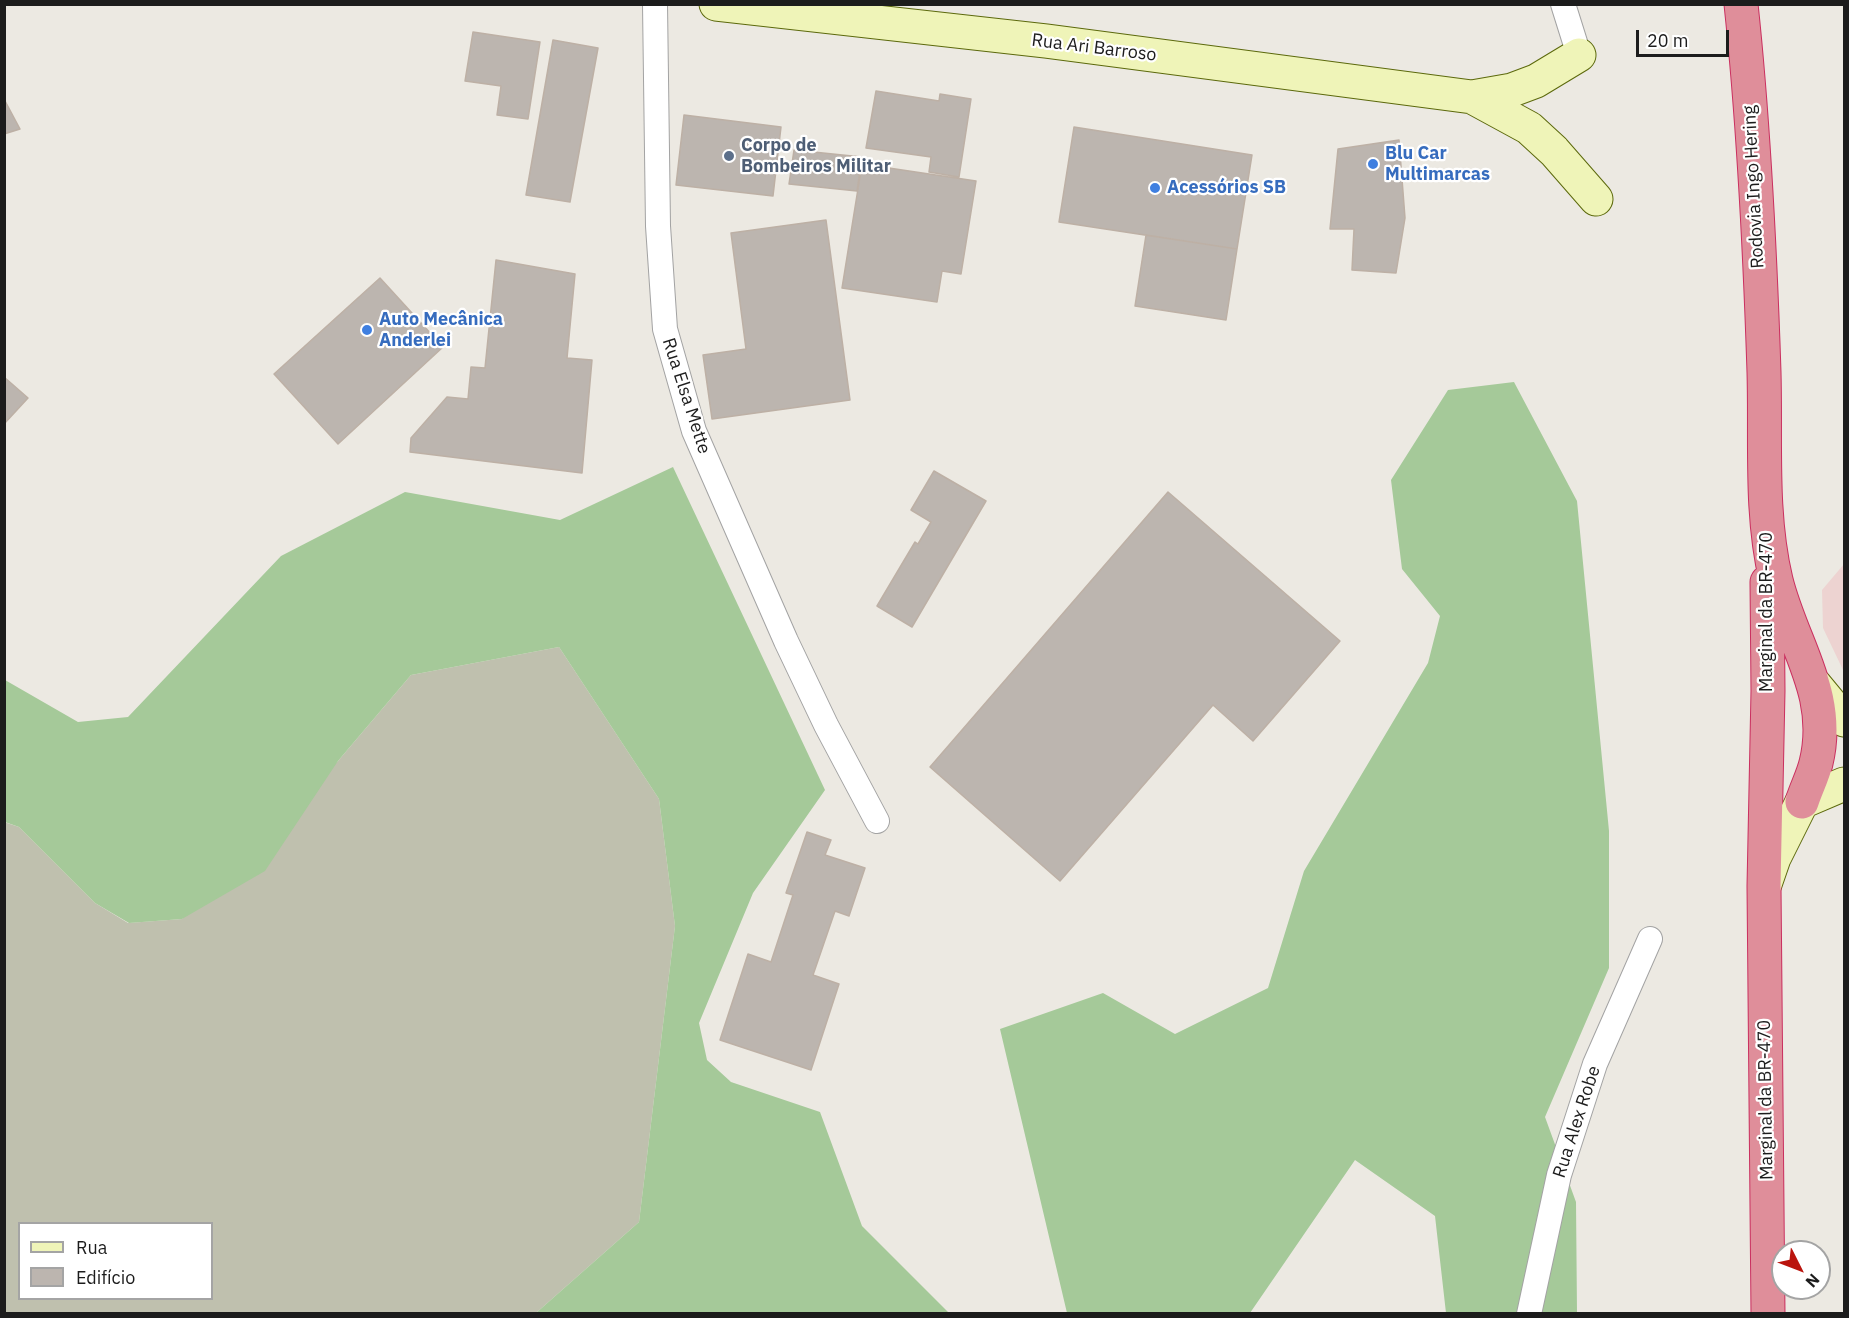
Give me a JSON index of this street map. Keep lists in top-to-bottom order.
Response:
{
  "streets": {
    "highway": ["Rodovia Ingo Hering", "Marginal da BR-470"],
    "street": ["Rua Ari Barroso", "Rua Elsa Mette", "Rua Alex Robe"]
  },
  "crossings": [
    ["Rodovia Ingo Hering", "Marginal da BR-470"]
  ],
  "places": [
    "Corpo de Bombeiros Militar",
    "Blu Car Multimarcas",
    "Acessórios SB",
    "Auto Mecânica Anderlei"
  ],
  "legend": ["Rua", "Edifício"],
  "scale_bar": "20 m",
  "north": "bottom right"
}
